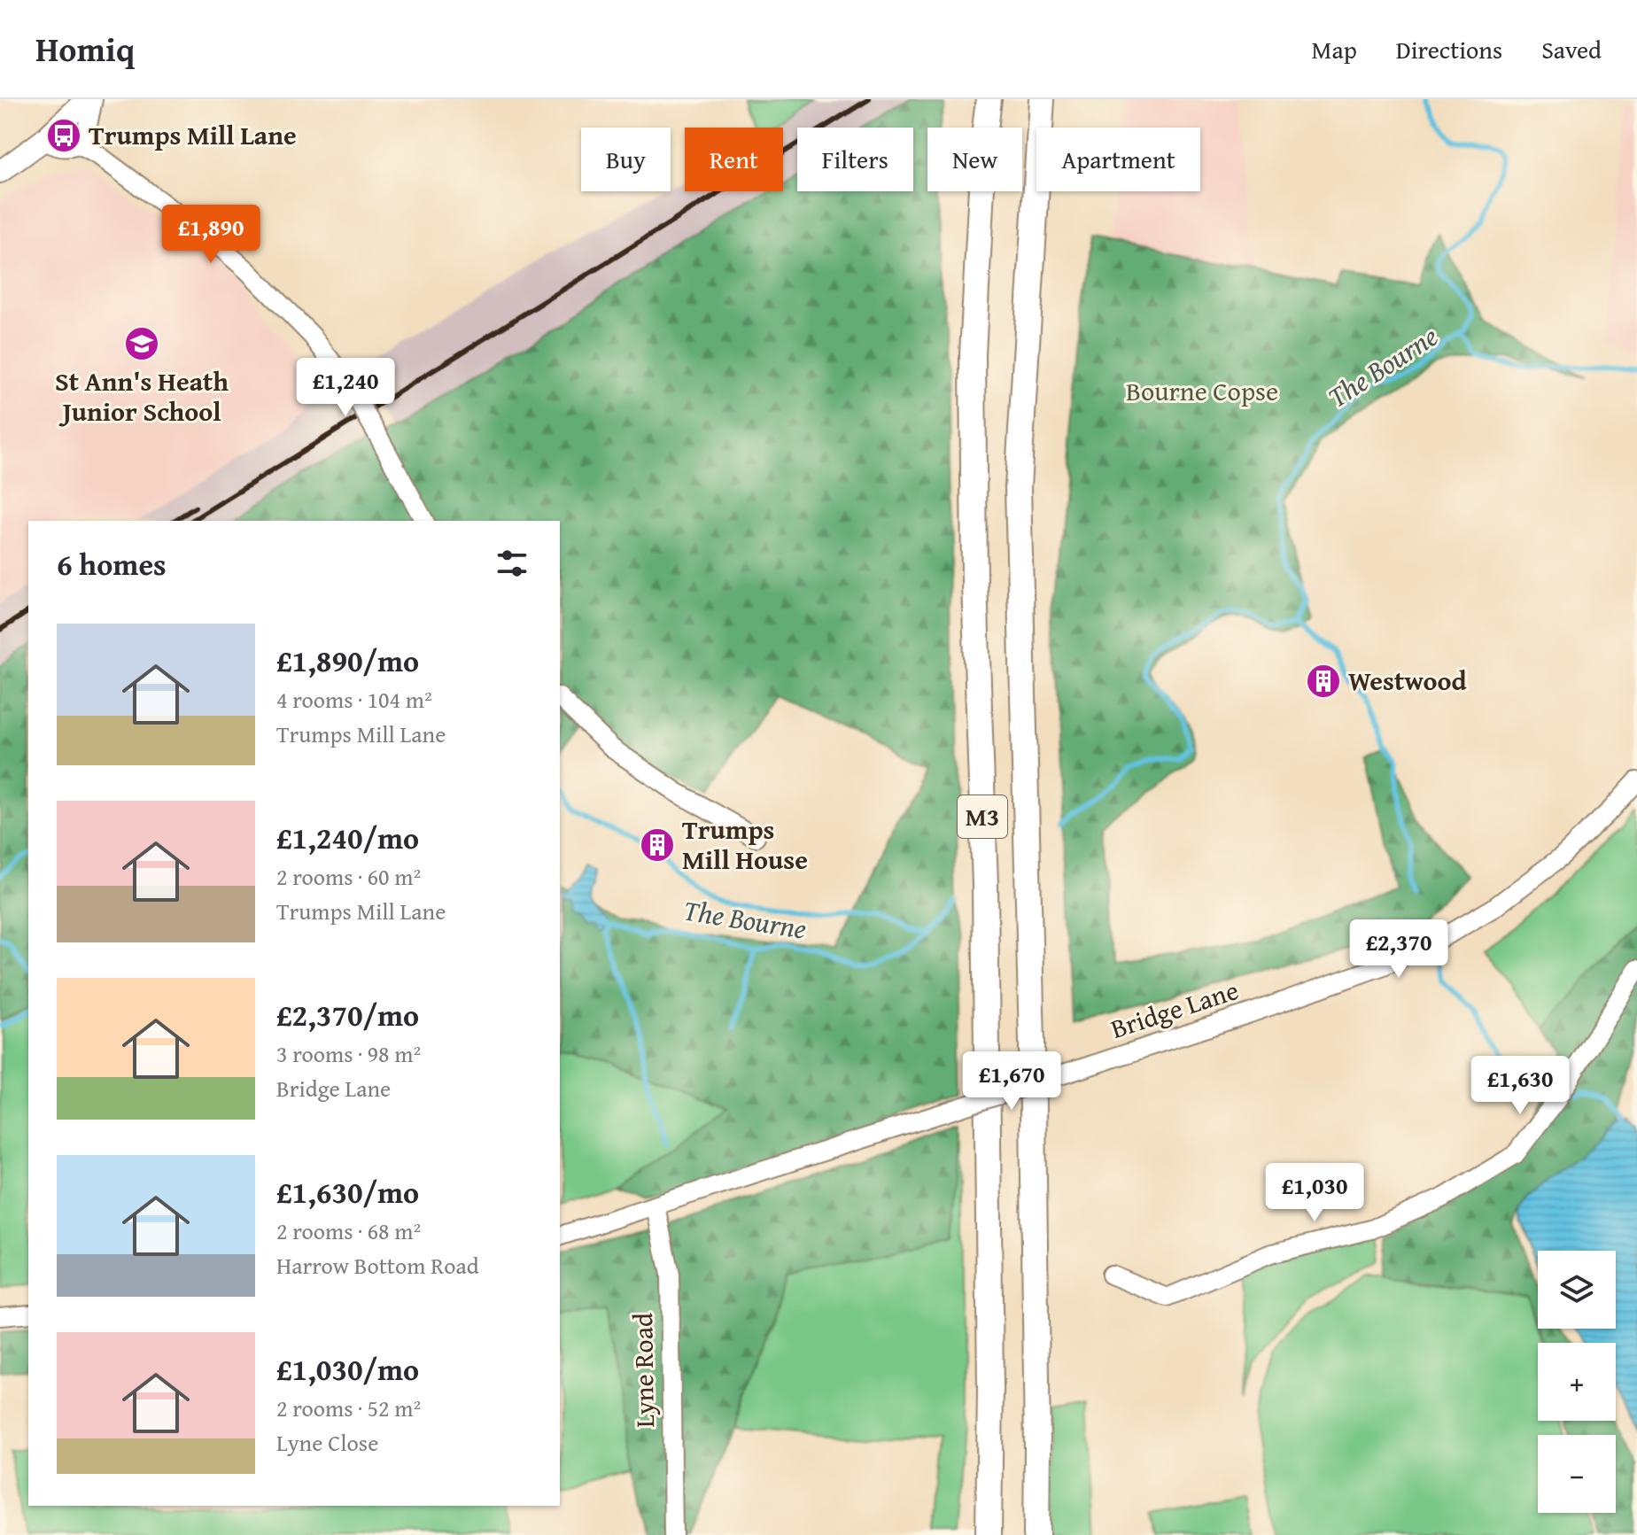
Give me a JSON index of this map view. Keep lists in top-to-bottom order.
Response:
{
  "streets": {
    "highway": ["M3"],
    "street": ["Bridge Lane", "Lyne Road"]
  },
  "crossings": [
    ["Bridge Lane", "Lyne Road"]
  ],
  "water": ["The Bourne"],
  "parks": ["Bourne Copse"],
  "places": {
    "bus stop": ["Trumps Mill Lane"],
    "school or university": ["St Ann's Heath Junior School"],
    "building": ["Westwood", "Trumps Mill House"]
  },
  "page": {
    "header": "Homiq",
    "nav": ["Map", "Directions", "Saved"],
    "chip": [
      "Buy",
      "Rent",
      "Filters",
      "New",
      "Apartment"
    ],
    "price": [
      "£1,890",
      "£1,240",
      "£2,370",
      "£1,670",
      "£1,630",
      "£1,030"
    ],
    "heading": "6 homes",
    "list": [
      {
        "name": "£1,890/mo",
        "note": "4 rooms · 104 m² · Trumps Mill Lane"
      },
      {
        "name": "£1,240/mo",
        "note": "2 rooms · 60 m² · Trumps Mill Lane"
      },
      {
        "name": "£2,370/mo",
        "note": "3 rooms · 98 m² · Bridge Lane"
      },
      {
        "name": "£1,630/mo",
        "note": "2 rooms · 68 m² · Harrow Bottom Road"
      },
      {
        "name": "£1,030/mo",
        "note": "2 rooms · 52 m² · Lyne Close"
      }
    ],
    "map_buttons": ["+", "−"]
  }
}
